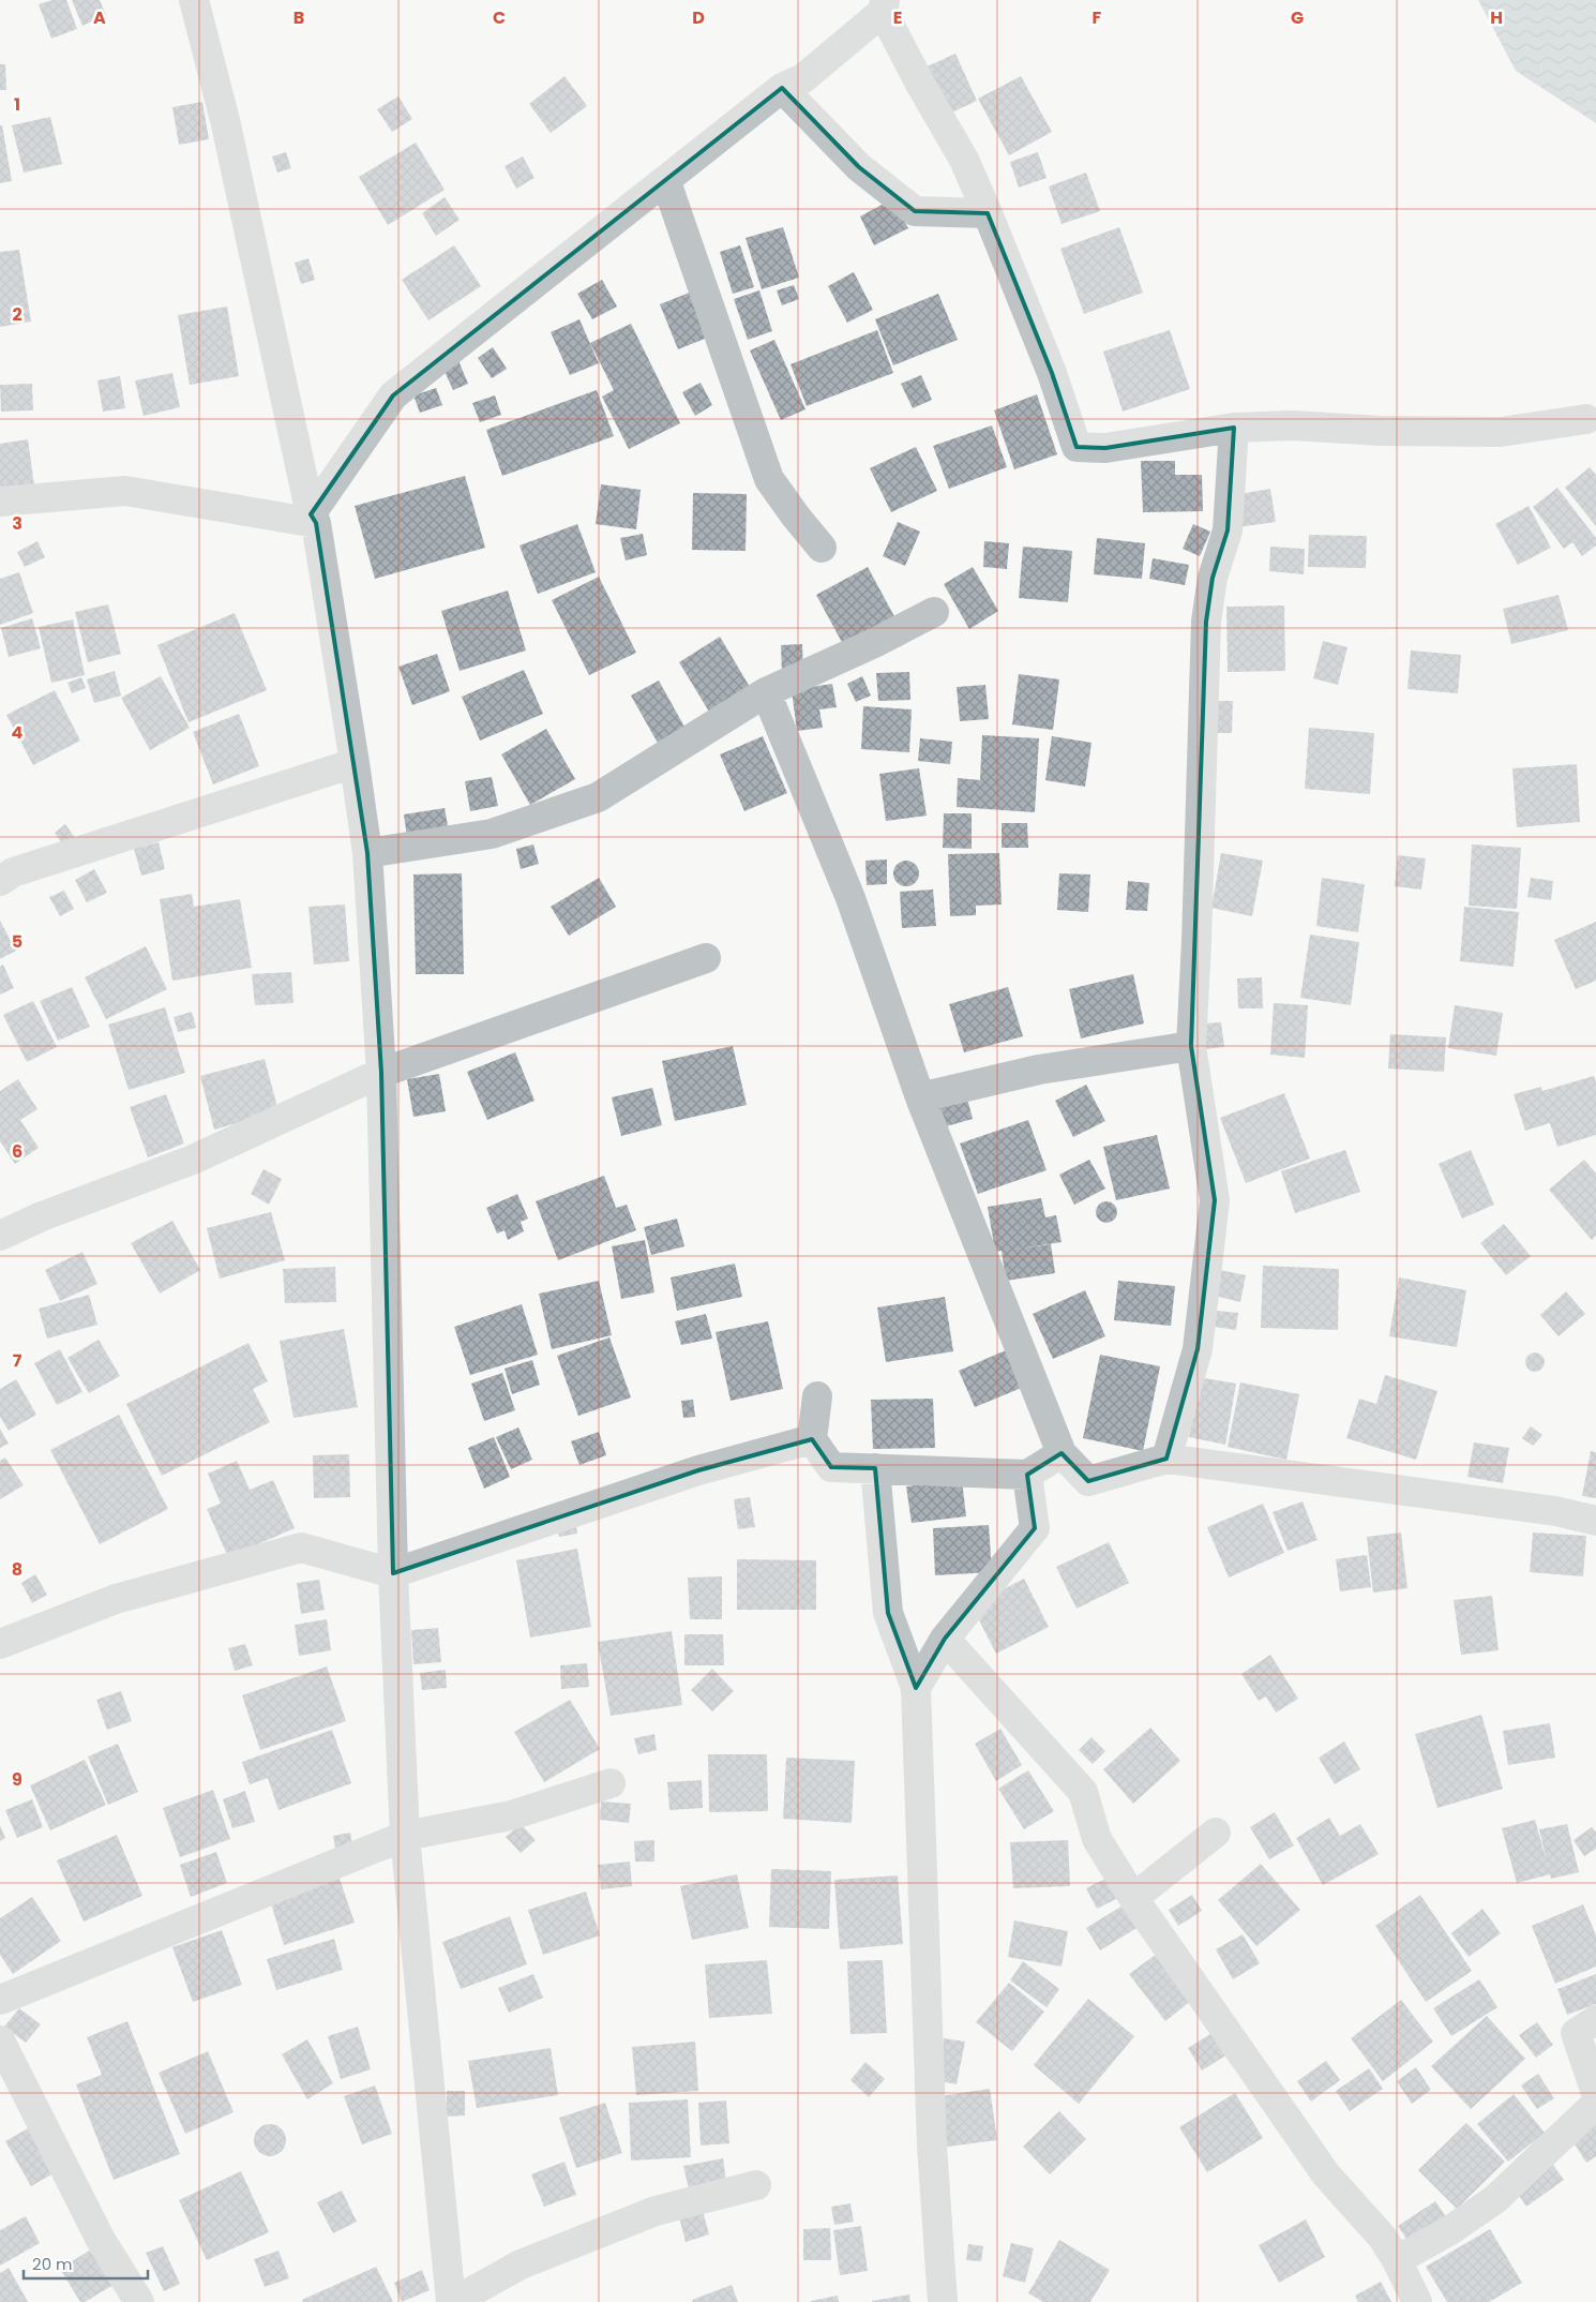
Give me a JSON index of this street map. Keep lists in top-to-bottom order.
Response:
{
  "scale_bar": "20 m",
  "grid": {
    "columns": [
      "A",
      "B",
      "C",
      "D",
      "E",
      "F",
      "G",
      "H"
    ],
    "rows": [
      "1",
      "2",
      "3",
      "4",
      "5",
      "6",
      "7",
      "8",
      "9"
    ]
  }
}
